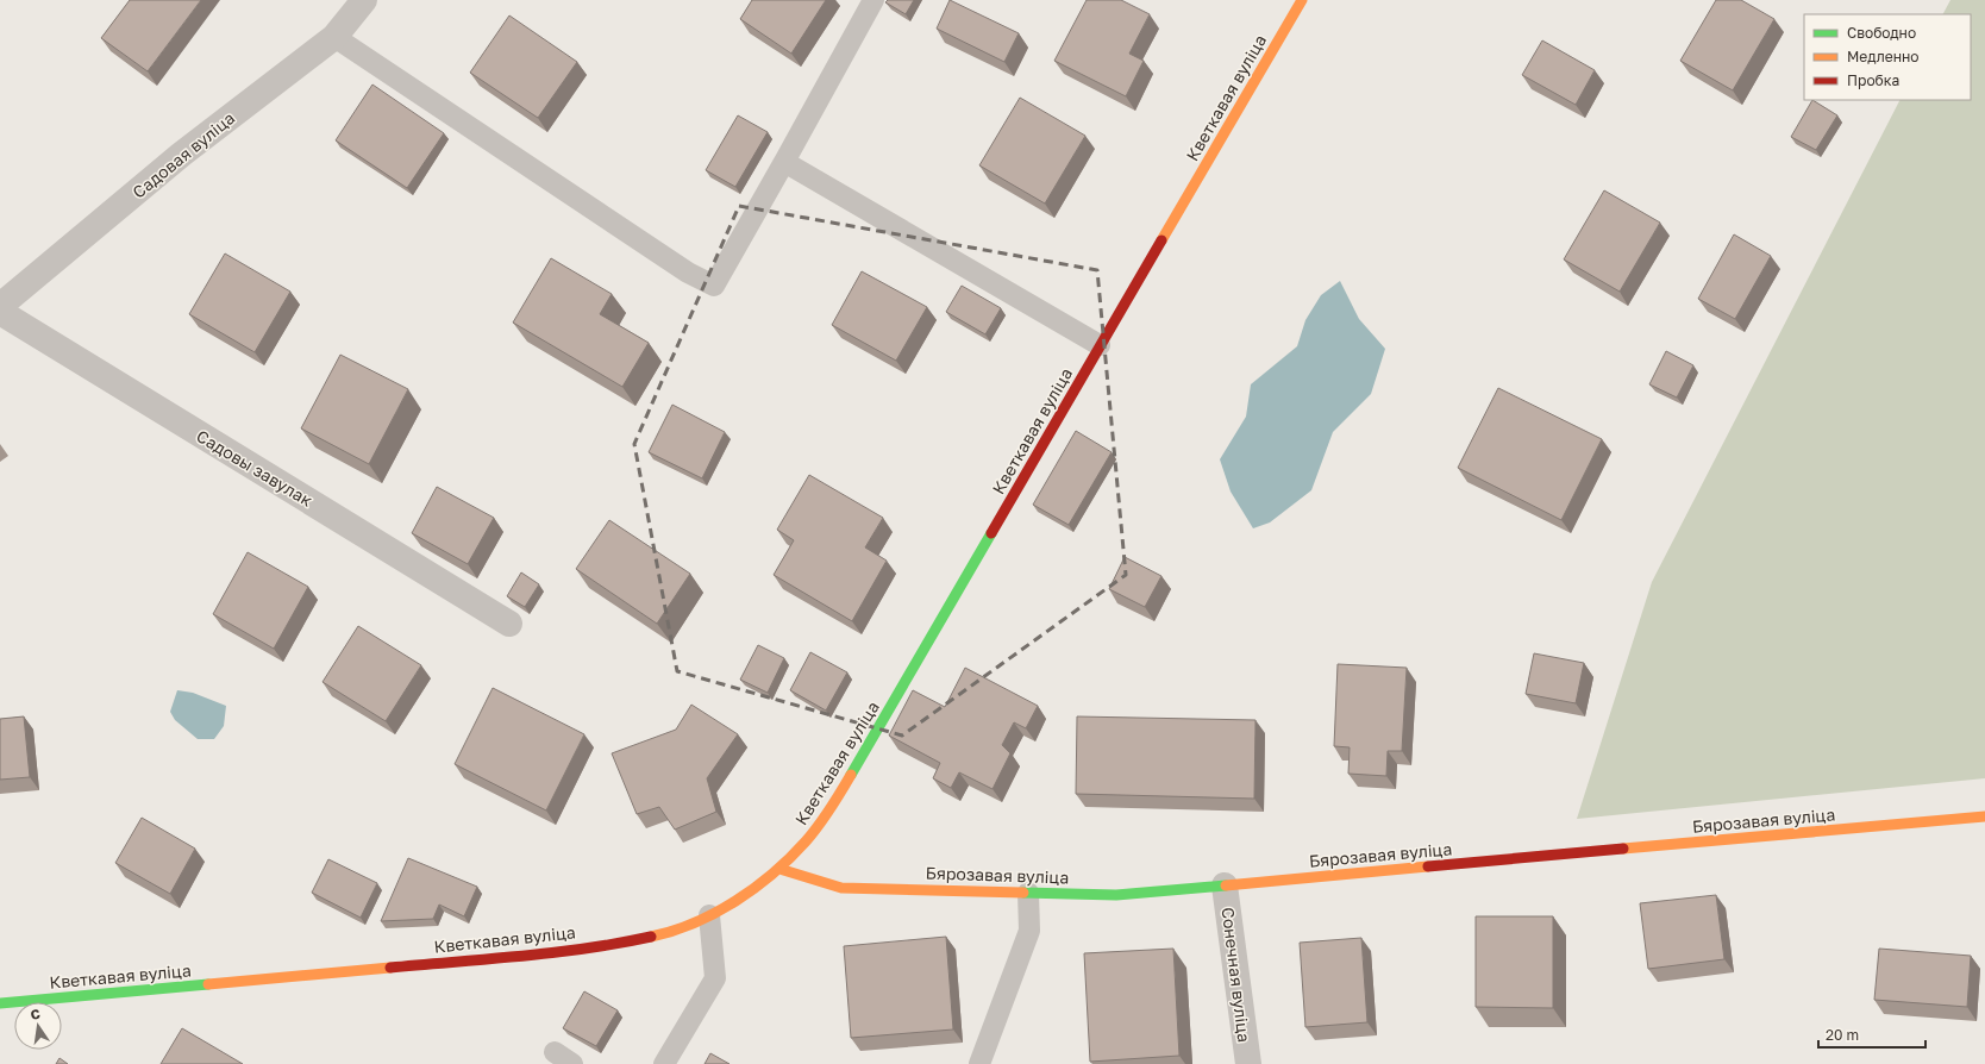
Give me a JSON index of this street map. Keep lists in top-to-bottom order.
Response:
{
  "streets": {
    "street": [
      "Кветкавая вуліца",
      "Садовая вуліца",
      "Садовы завулак",
      "Бярозавая вуліца",
      "Сонечная вуліца"
    ]
  },
  "crossings": [
    ["Кветкавая вуліца", "Бярозавая вуліца"],
    ["Бярозавая вуліца", "Сонечная вуліца"]
  ],
  "legend": ["Свободно", "Медленно", "Пробка"],
  "scale_bar": "20 m",
  "north": "top"
}
